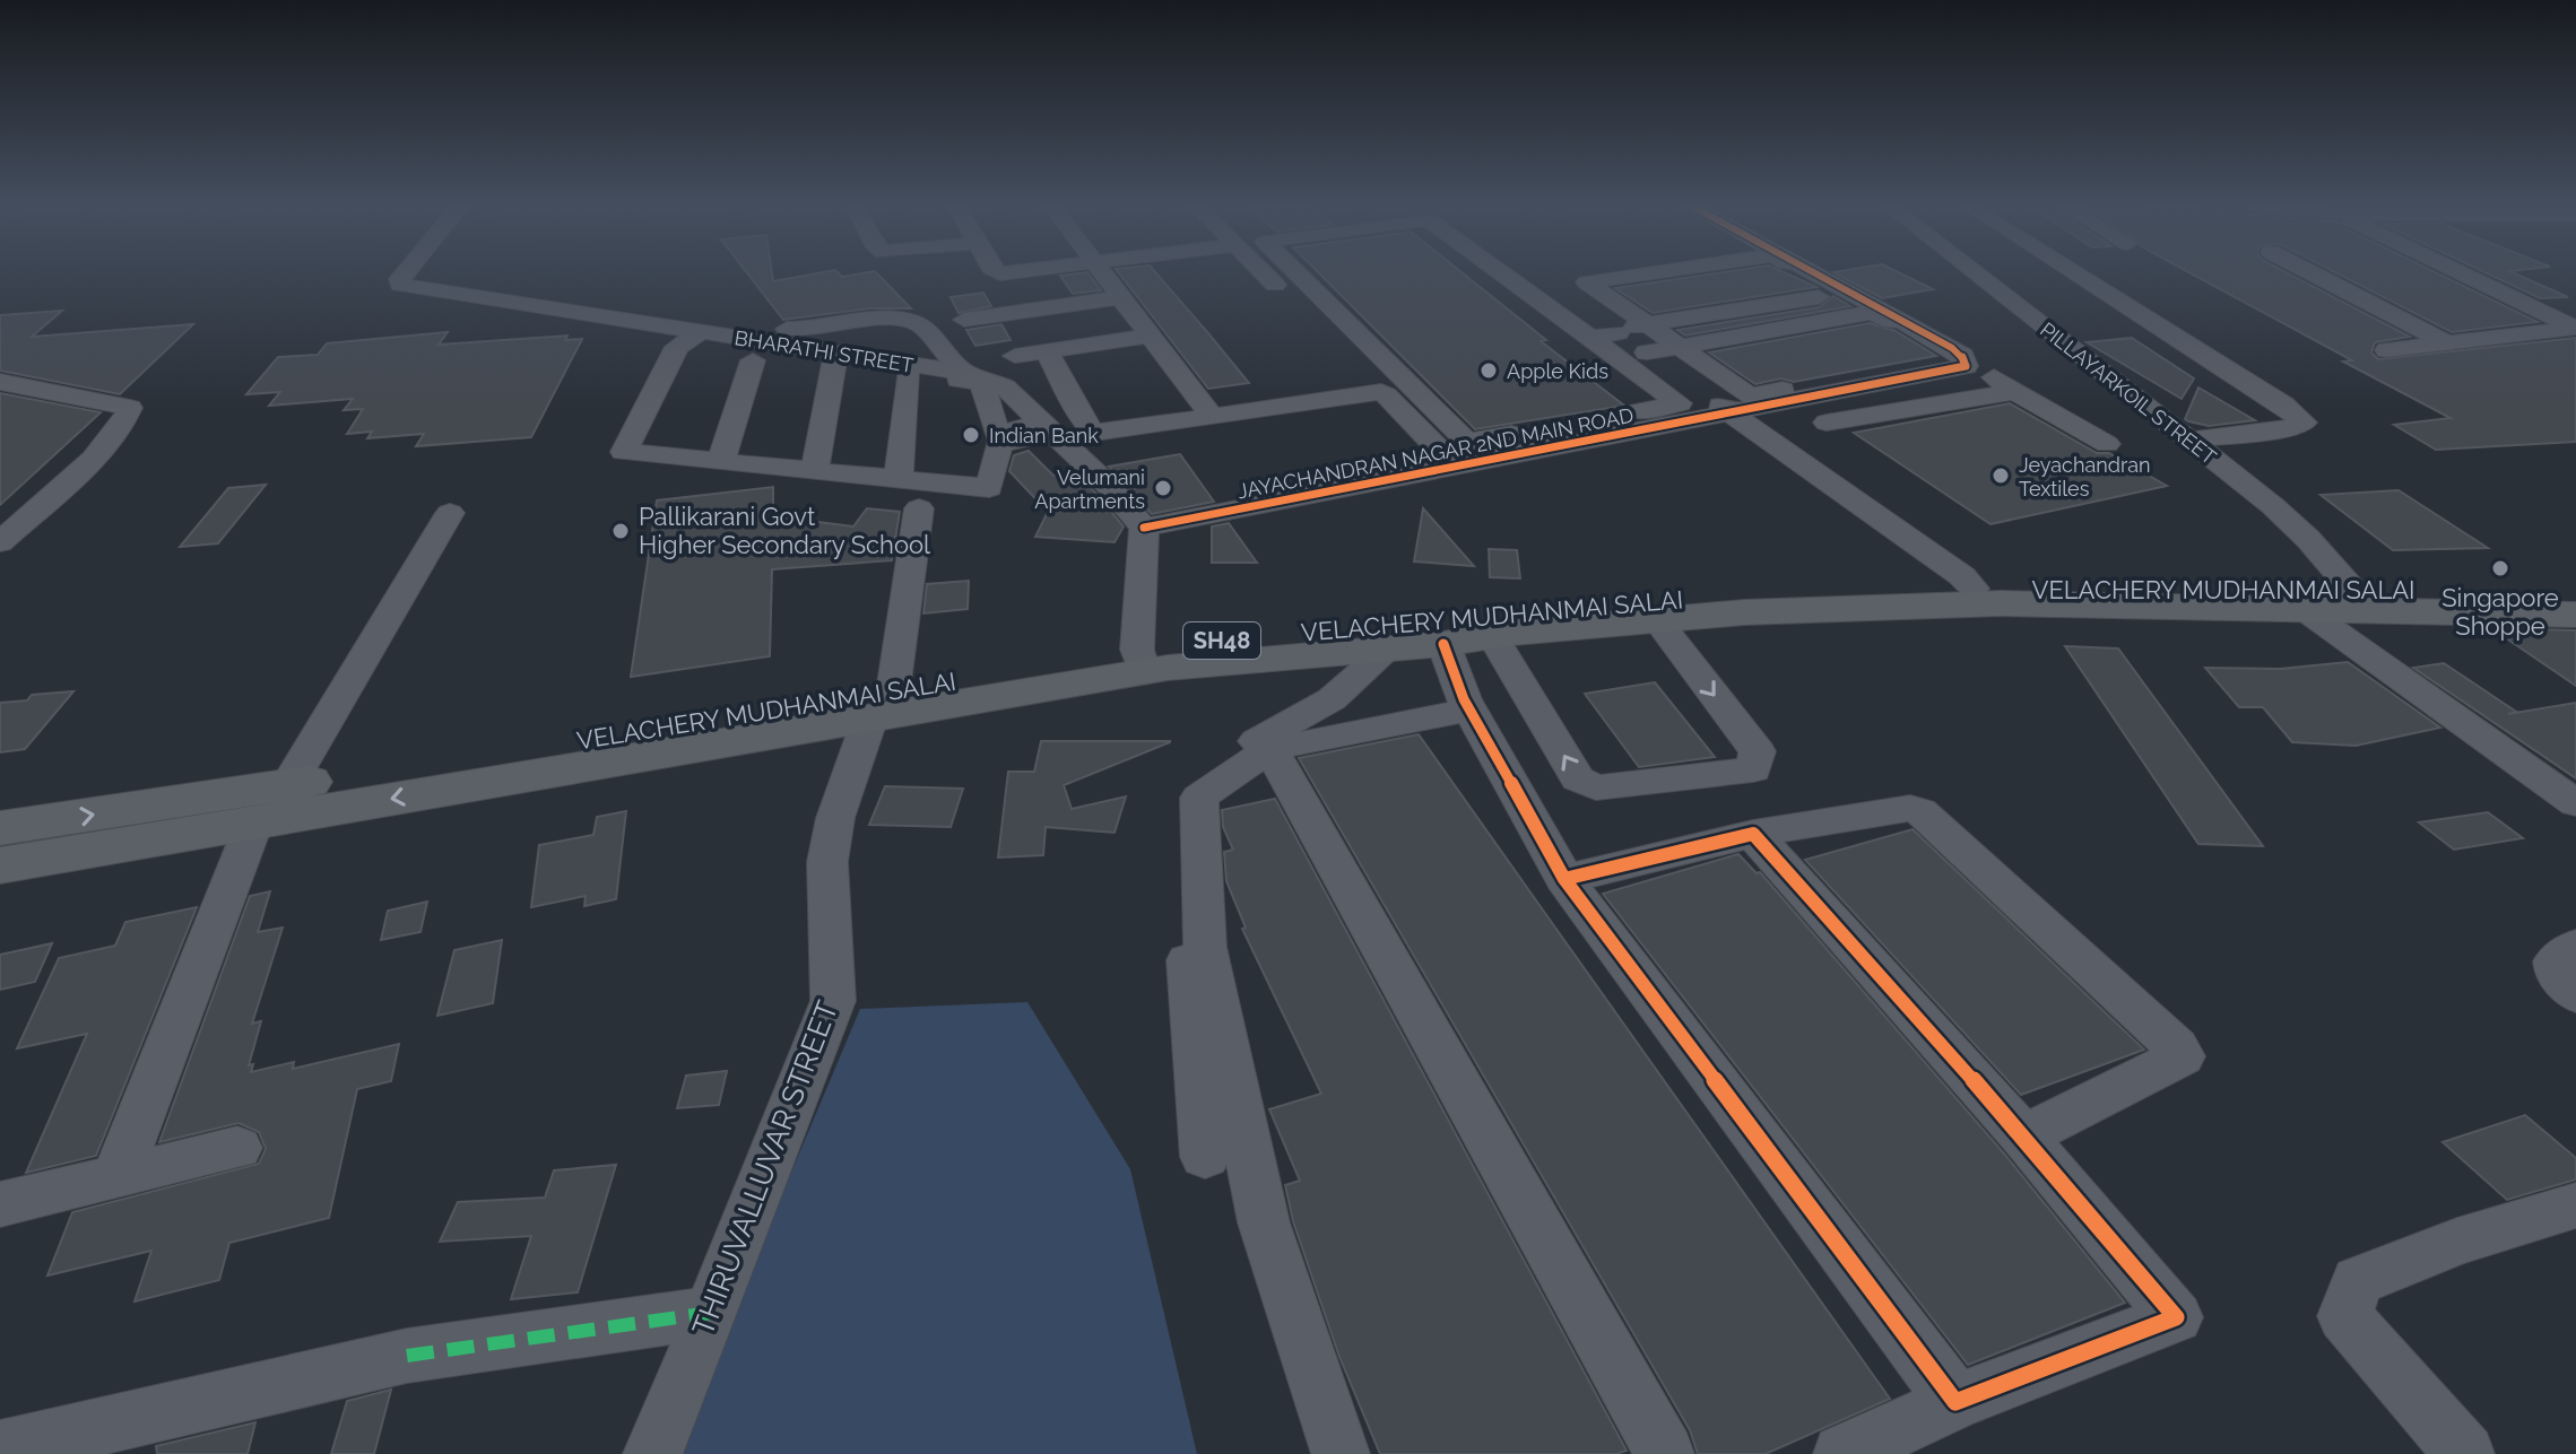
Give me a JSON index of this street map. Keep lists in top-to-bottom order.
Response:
{
  "streets": {
    "main road": ["VELACHERY MUDHANMAI SALAI", "SH48"],
    "street": [
      "BHARATHI STREET",
      "PILLAYARKOIL STREET",
      "JAYACHANDRAN NAGAR 2ND MAIN ROAD",
      "THIRUVALLUVAR STREET"
    ]
  },
  "crossings": [
    ["BHARATHI STREET", "JAYACHANDRAN NAGAR 2ND MAIN ROAD"],
    ["PILLAYARKOIL STREET", "VELACHERY MUDHANMAI SALAI"],
    ["VELACHERY MUDHANMAI SALAI", "THIRUVALLUVAR STREET"]
  ],
  "places": [
    "Apple Kids",
    "Indian Bank",
    "Jeyachandran Textiles",
    "Velumani Apartments",
    "Pallikarani Govt Higher Secondary School",
    "Singapore Shoppe"
  ]
}
